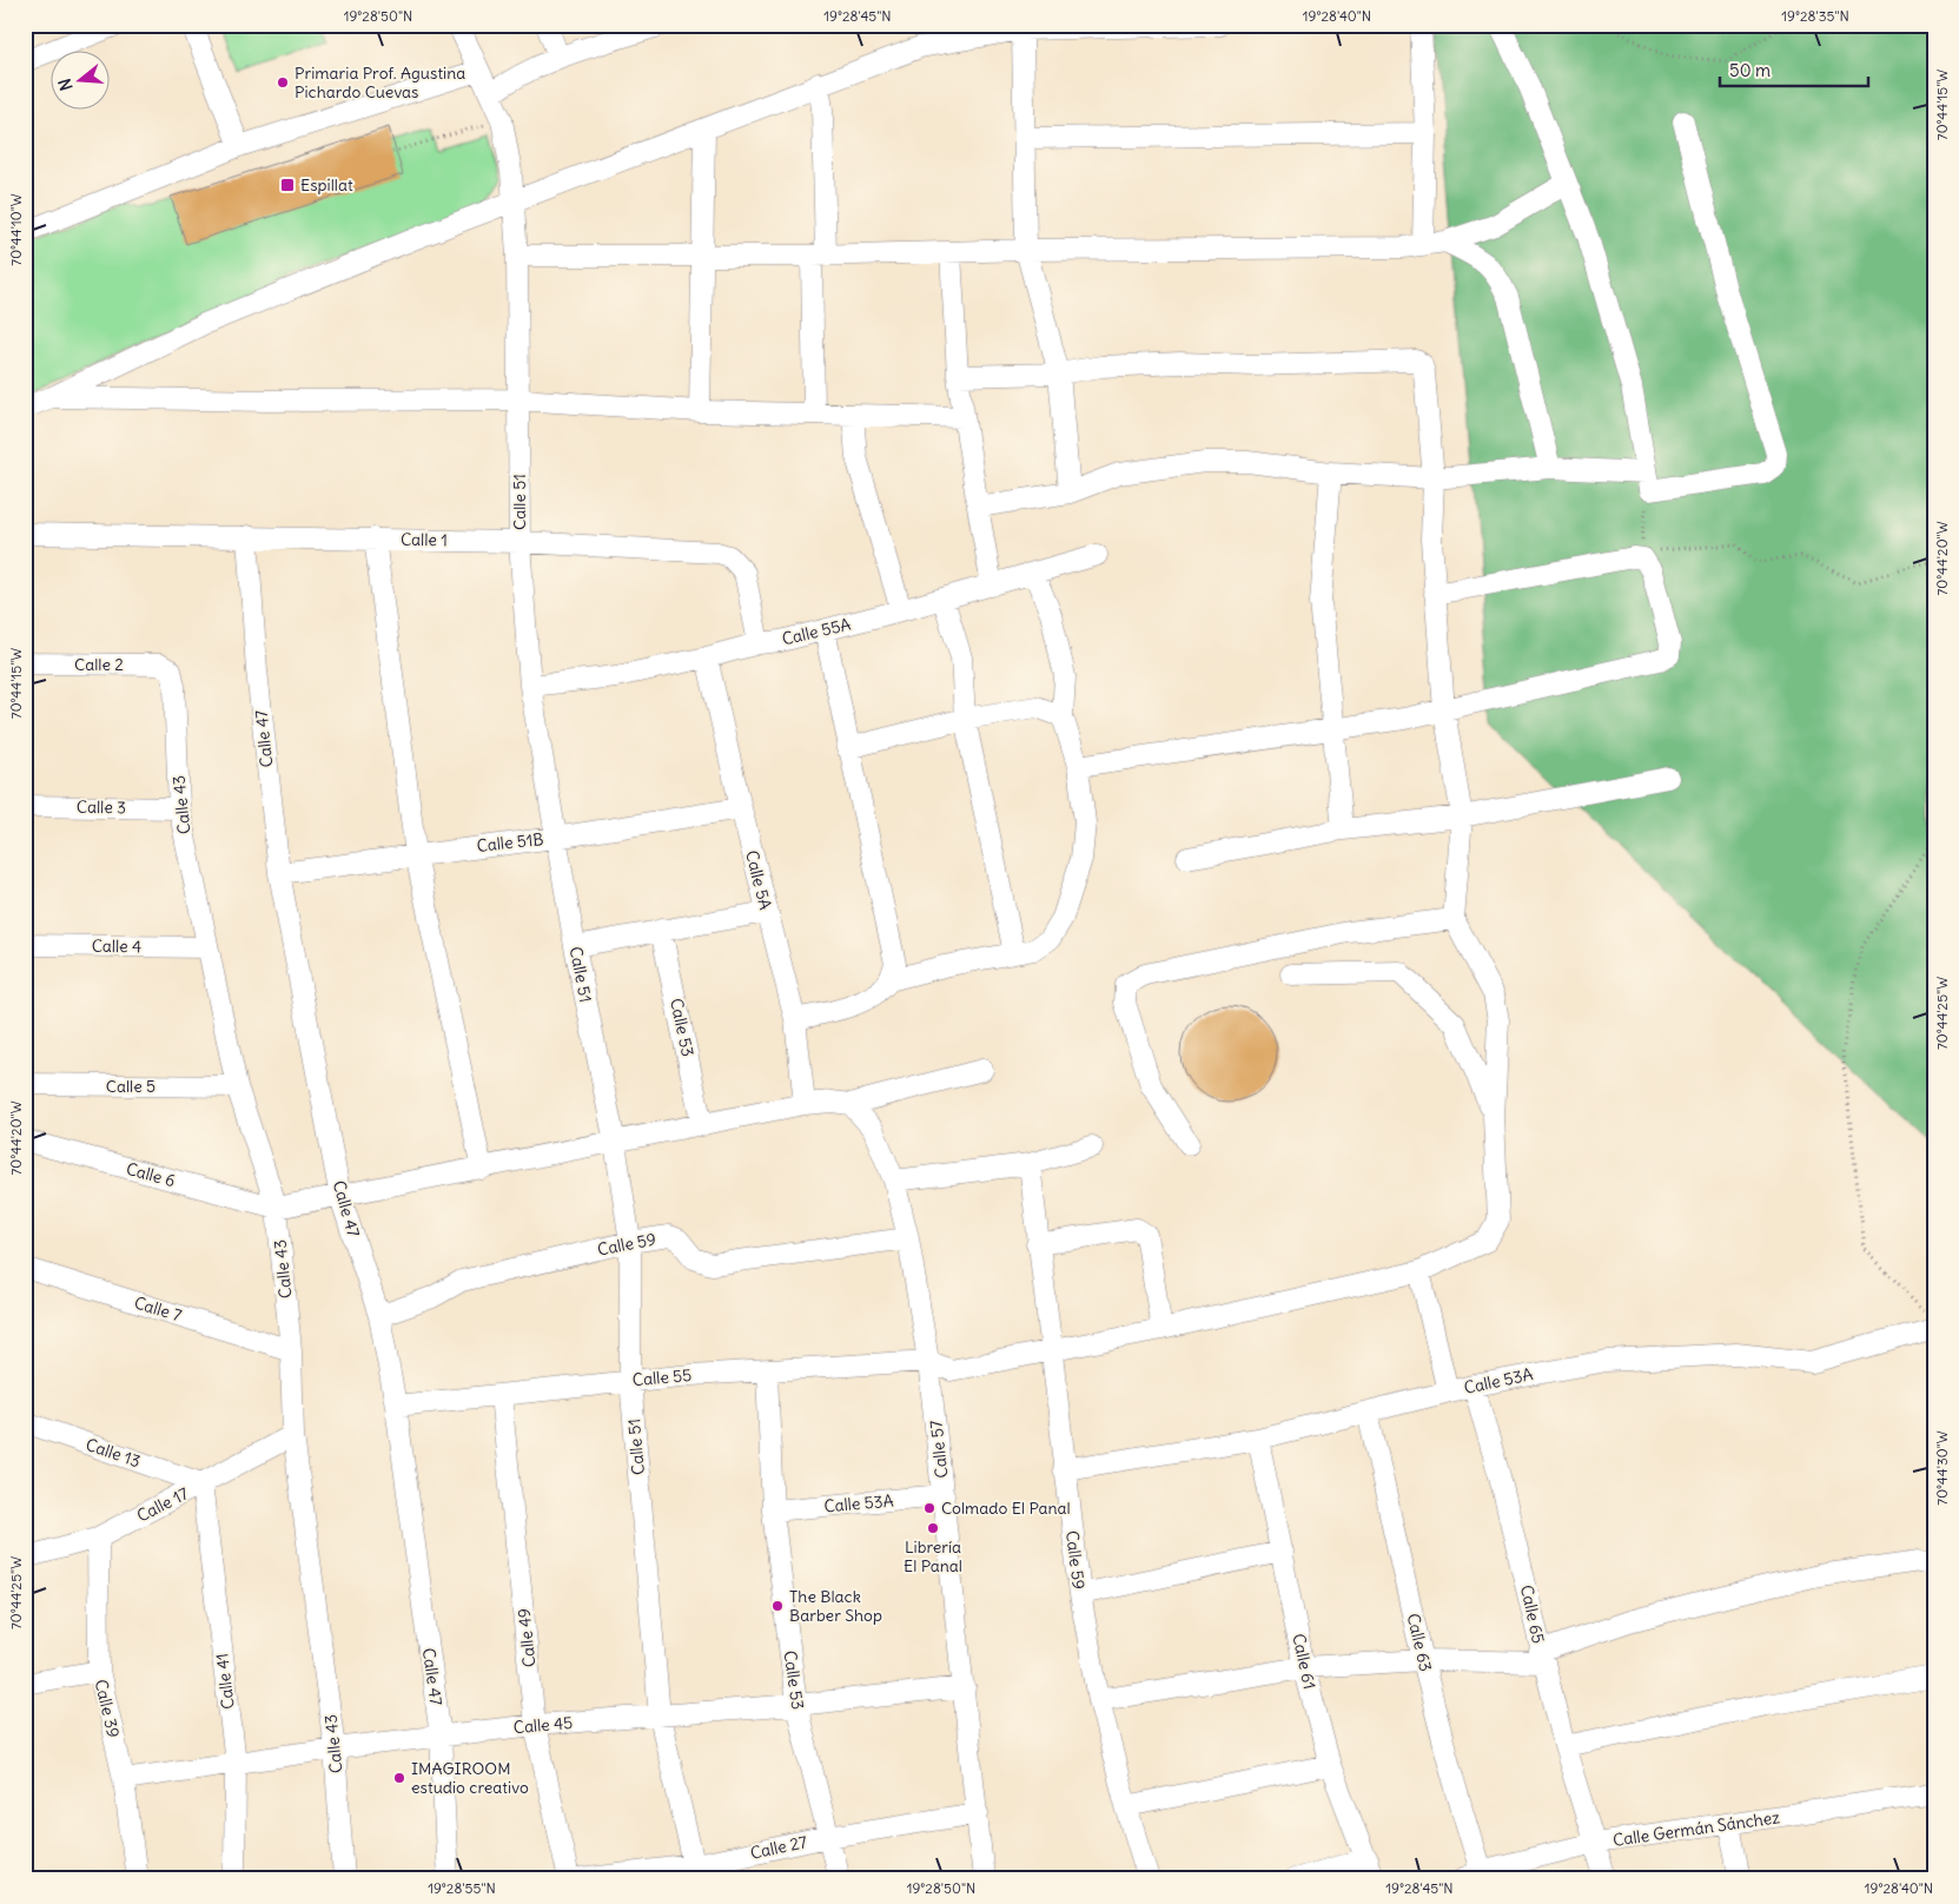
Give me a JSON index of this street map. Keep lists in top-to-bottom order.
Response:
{
  "streets": {
    "street": [
      "Calle 51",
      "Calle 1",
      "Calle 55A",
      "Calle 2",
      "Calle 47",
      "Calle 43",
      "Calle 3",
      "Calle 51B",
      "Calle 5A",
      "Calle 4",
      "Calle 53",
      "Calle 5",
      "Calle 6",
      "Calle 59",
      "Calle 7",
      "Calle 55",
      "Calle 53A",
      "Calle 57",
      "Calle 13",
      "Calle 17",
      "Calle 65",
      "Calle 49",
      "Calle 63",
      "Calle 61",
      "Calle 41",
      "Calle 39",
      "Calle 45",
      "Calle Germán Sánchez",
      "Calle 27"
    ]
  },
  "crossings": [
    ["Calle 51", "Calle 1"],
    ["Calle 51", "Calle 55A"],
    ["Calle 51", "Calle 51B"],
    ["Calle 51", "Calle 59"],
    ["Calle 51", "Calle 55"],
    ["Calle 51", "Calle 45"],
    ["Calle 51", "Calle 27"],
    ["Calle 1", "Calle 55A"],
    ["Calle 1", "Calle 47"],
    ["Calle 55A", "Calle 5A"],
    ["Calle 2", "Calle 43"],
    ["Calle 47", "Calle 51B"],
    ["Calle 47", "Calle 59"],
    ["Calle 47", "Calle 55"],
    ["Calle 47", "Calle 45"],
    ["Calle 43", "Calle 3"],
    ["Calle 43", "Calle 4"],
    ["Calle 43", "Calle 5"],
    ["Calle 43", "Calle 6"],
    ["Calle 43", "Calle 7"],
    ["Calle 43", "Calle 17"],
    ["Calle 43", "Calle 45"],
    ["Calle 51B", "Calle 5A"],
    ["Calle 53", "Calle 55"],
    ["Calle 53", "Calle 53A"],
    ["Calle 53", "Calle 45"],
    ["Calle 53", "Calle 27"],
    ["Calle 59", "Calle 53A"],
    ["Calle 59", "Calle 57"],
    ["Calle 55", "Calle 57"],
    ["Calle 55", "Calle 49"],
    ["Calle 53A", "Calle 57"],
    ["Calle 53A", "Calle 65"],
    ["Calle 53A", "Calle 63"],
    ["Calle 53A", "Calle 61"],
    ["Calle 57", "Calle 45"],
    ["Calle 57", "Calle 27"],
    ["Calle 13", "Calle 17"],
    ["Calle 13", "Calle 41"],
    ["Calle 17", "Calle 41"],
    ["Calle 17", "Calle 39"],
    ["Calle 65", "Calle Germán Sánchez"],
    ["Calle 49", "Calle 45"],
    ["Calle 63", "Calle Germán Sánchez"],
    ["Calle 41", "Calle 45"],
    ["Calle 39", "Calle 45"]
  ],
  "places": {
    "other": [
      "Primaria Prof. Agustina Pichardo Cuevas",
      "Colmado El Panal",
      "Librería El Panal",
      "The Black Barber Shop",
      "IMAGIROOM estudio creativo"
    ],
    "transit": ["Espillat"]
  },
  "scale_bar": "50 m",
  "north": "left",
  "coordinates": [
    "19°28'50\"N",
    "19°28'45\"N",
    "19°28'40\"N",
    "19°28'35\"N",
    "70°44'15\"W",
    "70°44'10\"W",
    "70°44'20\"W",
    "70°44'25\"W",
    "70°44'30\"W",
    "19°28'55\"N"
  ]
}
